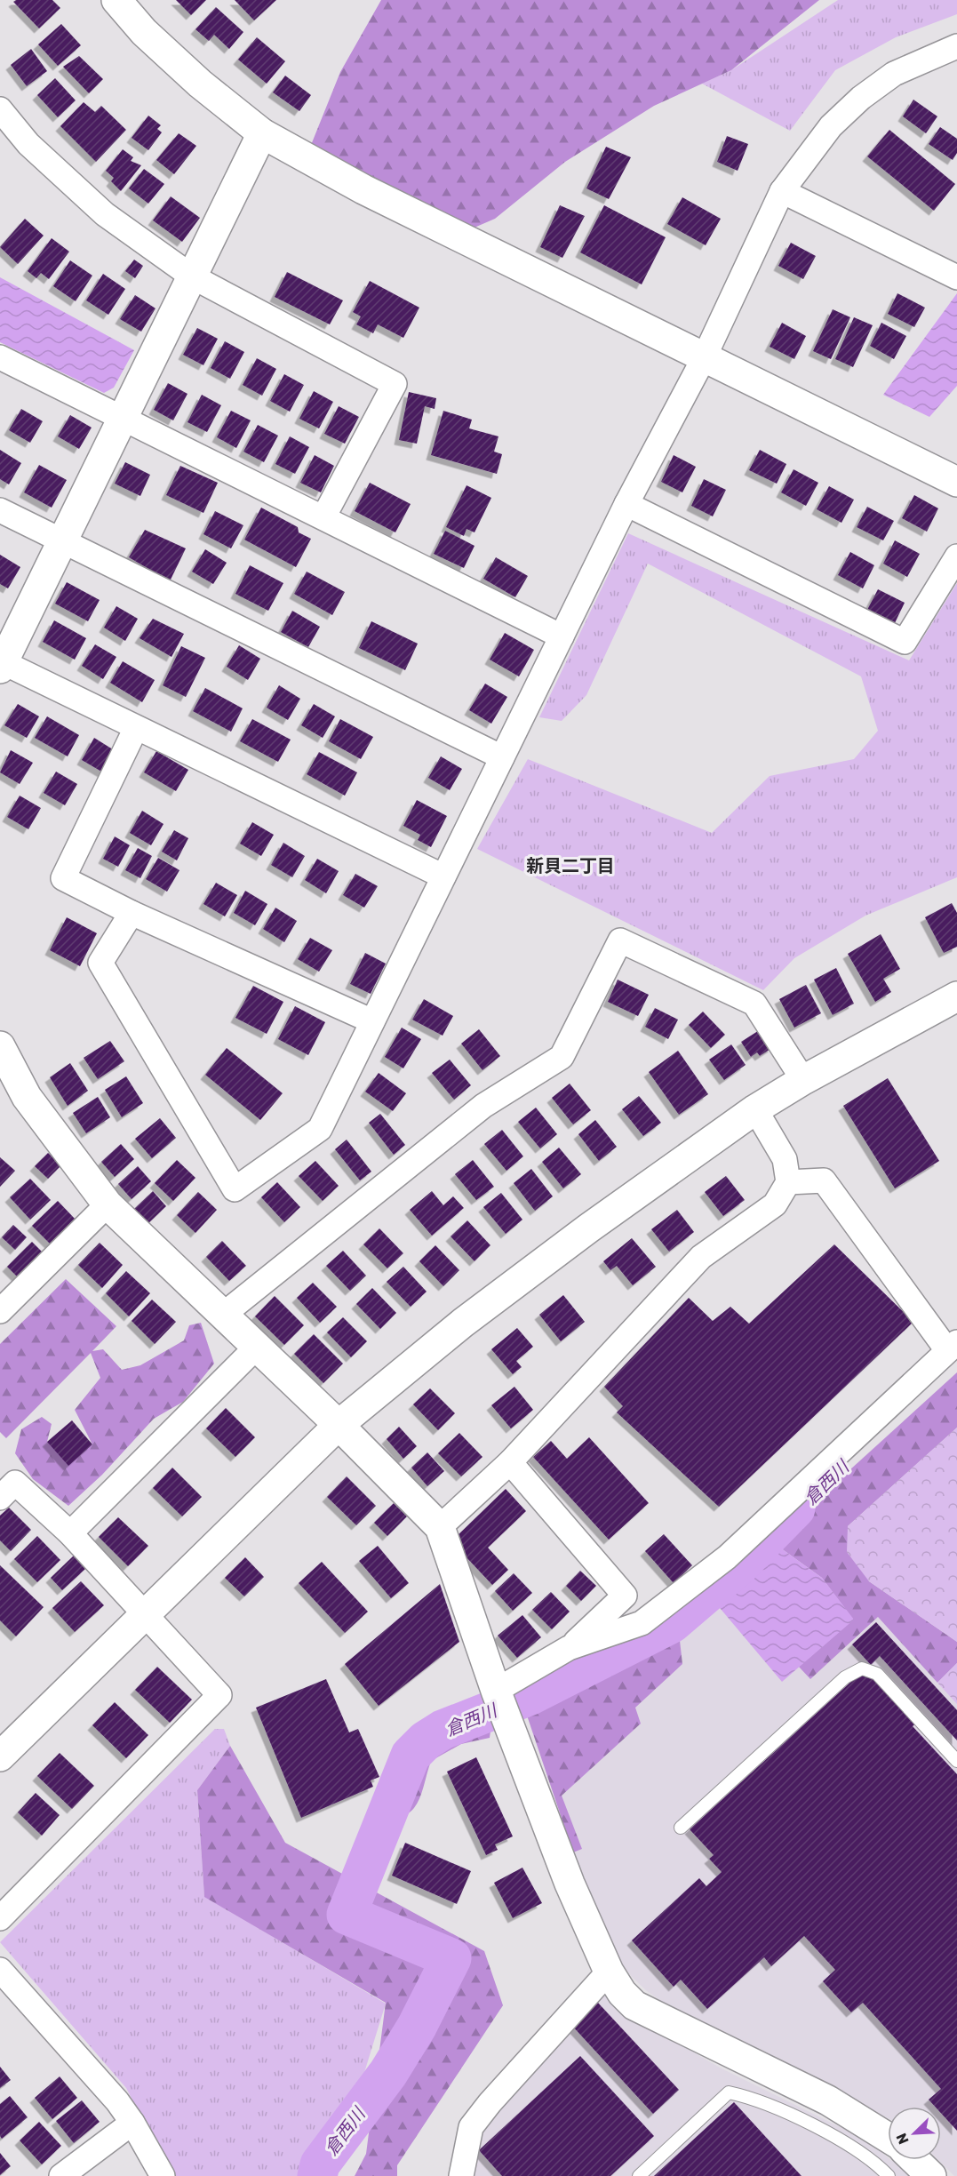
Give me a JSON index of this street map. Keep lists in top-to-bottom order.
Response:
{
  "districts": ["新貝二丁目"],
  "water": ["倉西川"],
  "north": "bottom left"
}
